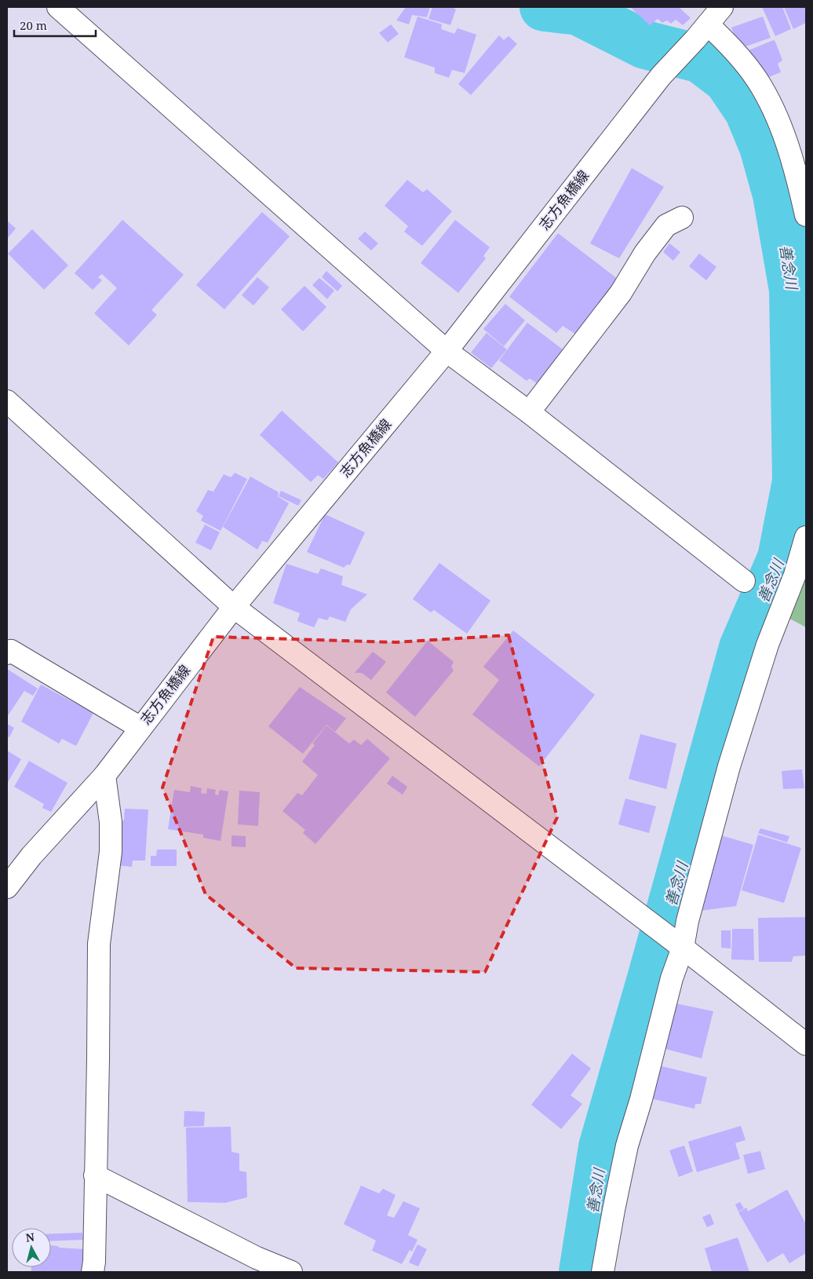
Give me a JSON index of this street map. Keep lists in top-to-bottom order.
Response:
{
  "streets": {
    "street": ["志方魚橋線"]
  },
  "water": ["善念川"],
  "scale_bar": "20 m",
  "north": "top"
}
